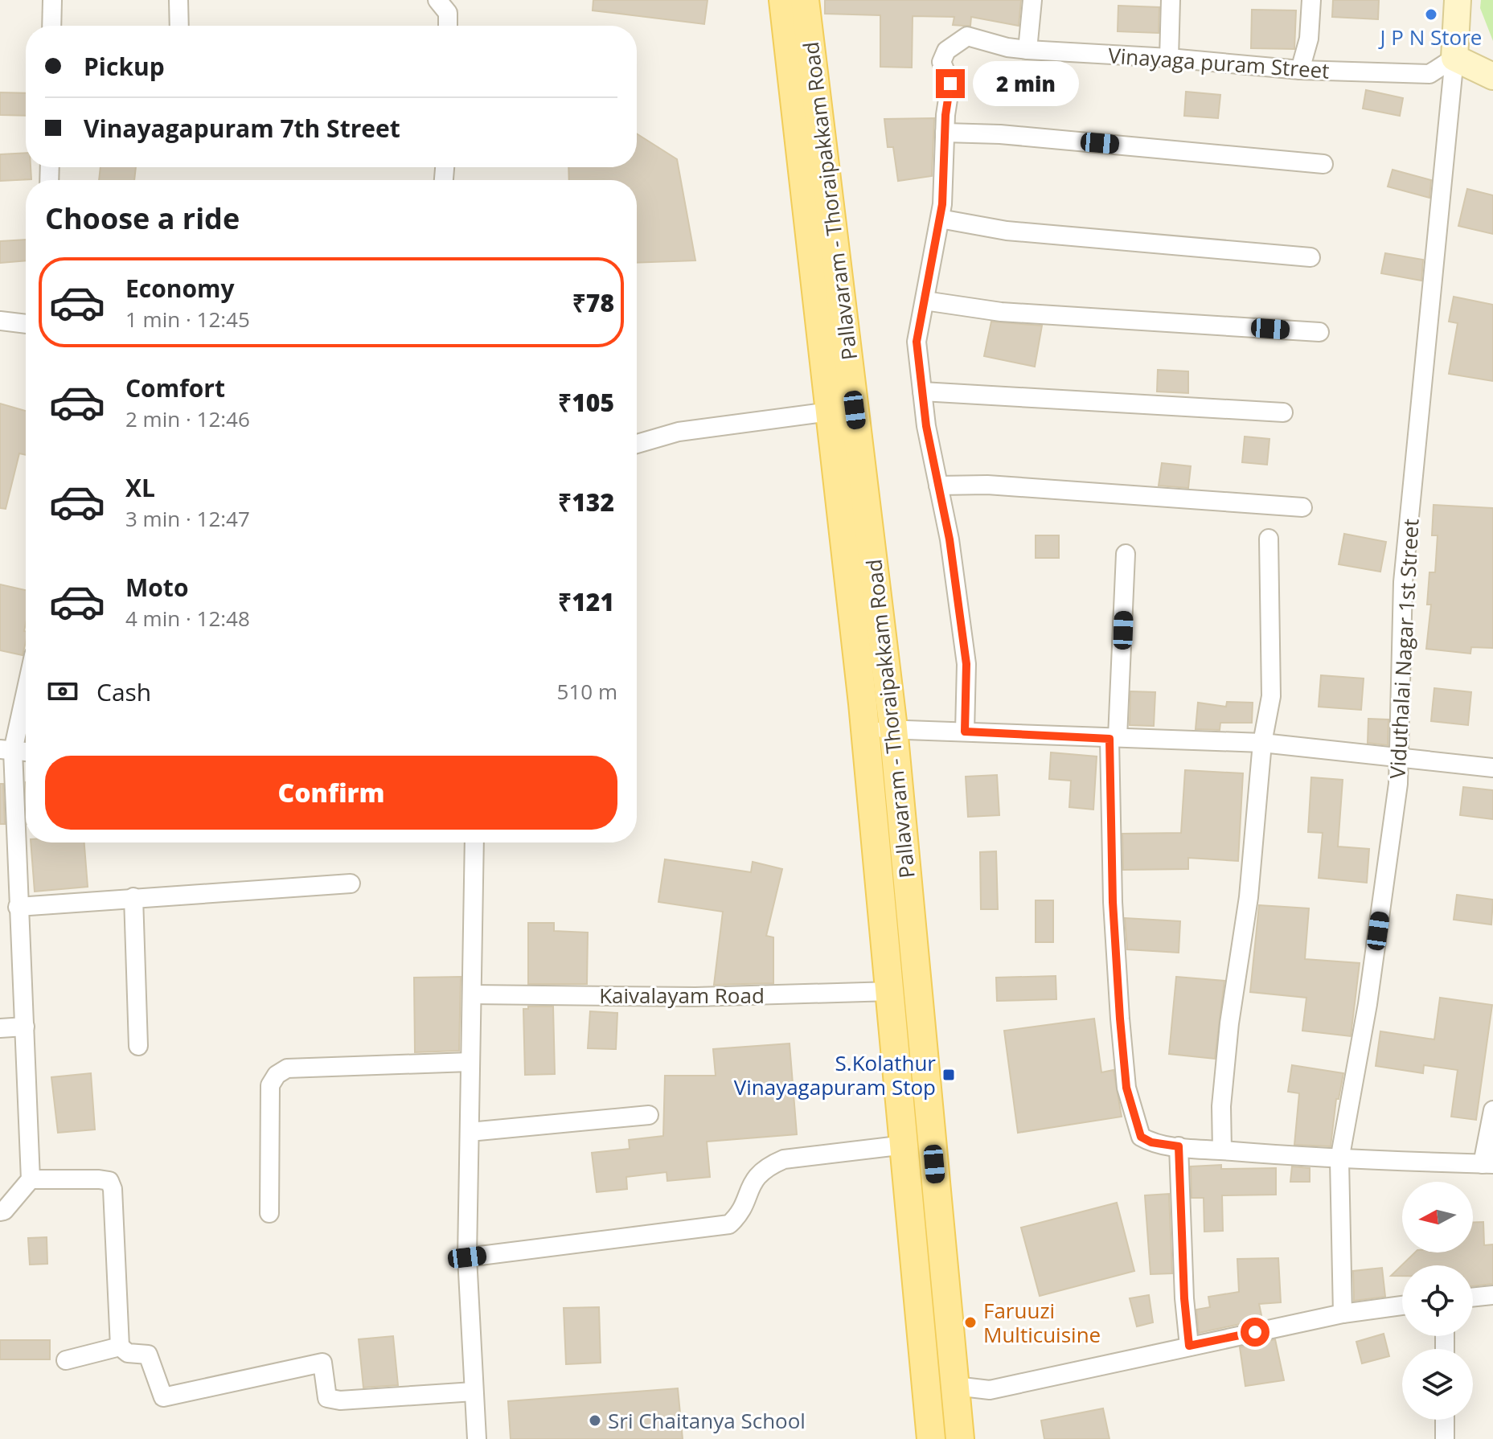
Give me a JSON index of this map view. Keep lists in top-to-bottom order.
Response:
{
  "streets": {
    "main road": ["Pallavaram - Thoraipakkam Road"],
    "street": ["Vinayaga puram Street", "Viduthalai Nagar 1st Street", "Kaivalayam Road"]
  },
  "crossings": [
    ["Vinayaga puram Street", "Viduthalai Nagar 1st Street"],
    ["Pallavaram - Thoraipakkam Road", "Kaivalayam Road"]
  ],
  "places": {
    "other": ["J P N Store", "Faruuzi Multicuisine", "Sri Chaitanya School"],
    "transit": ["S.Kolathur Vinayagapuram Stop"]
  },
  "north": "left",
  "page": {
    "banner": ["Pickup", "Vinayagapuram 7th Street"],
    "bubble": "2 min",
    "heading": "Choose a ride",
    "list": [
      {
        "name": "Economy",
        "note": "1 min · 12:45",
        "value": "₹78"
      },
      {
        "name": "Comfort",
        "note": "2 min · 12:46",
        "value": "₹105"
      },
      {
        "name": "XL",
        "note": "3 min · 12:47",
        "value": "₹132"
      },
      {
        "name": "Moto",
        "note": "4 min · 12:48",
        "value": "₹121"
      }
    ],
    "pay": ["Cash", "510 m"],
    "buttons": "Confirm"
  }
}
